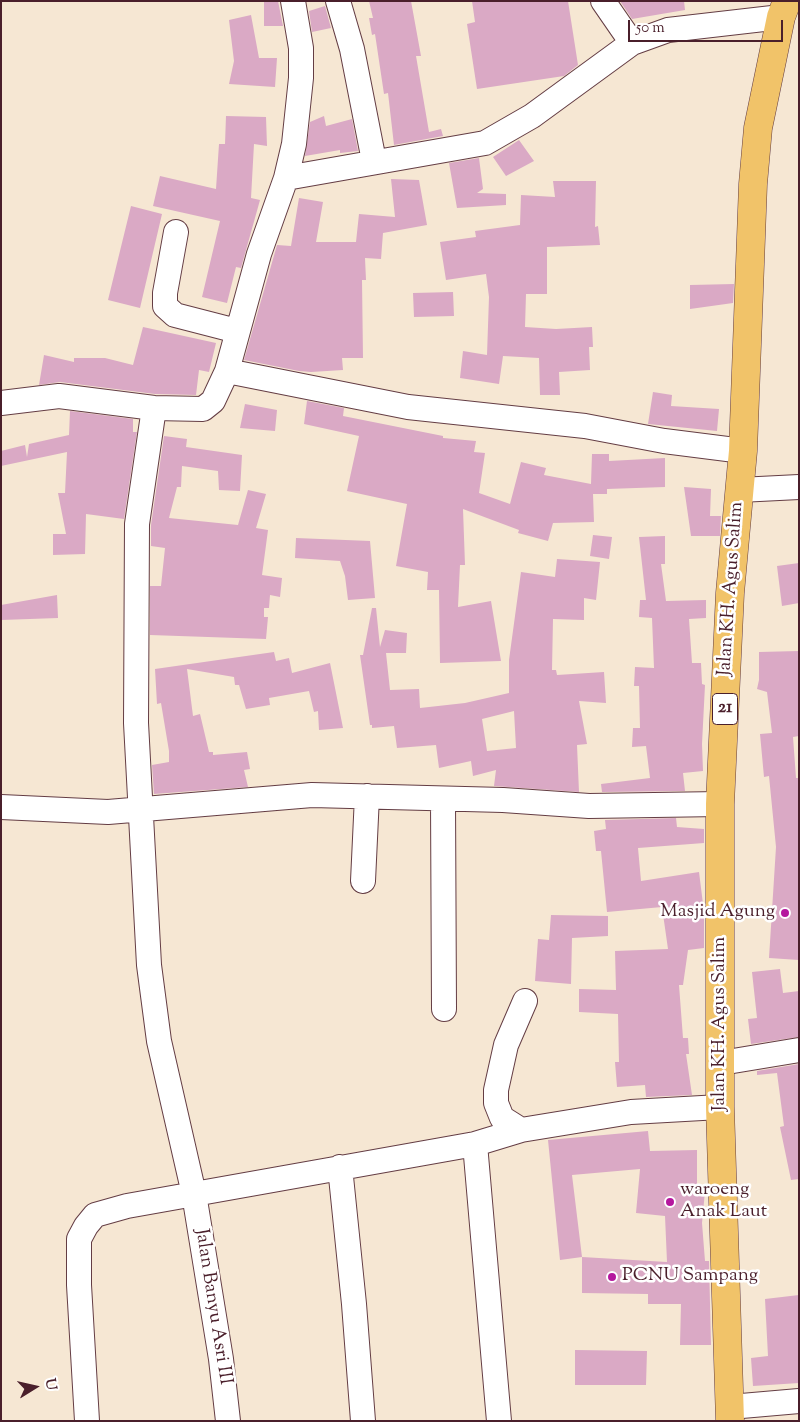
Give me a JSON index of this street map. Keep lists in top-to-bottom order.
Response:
{
  "streets": {
    "highway": ["Jalan KH. Agus Salim", "21"],
    "street": ["Jalan Banyu Asri III"]
  },
  "places": ["Masjid Agung", "waroeng Anak Laut", "PCNU Sampang"],
  "scale_bar": "50 m",
  "north": "right"
}
